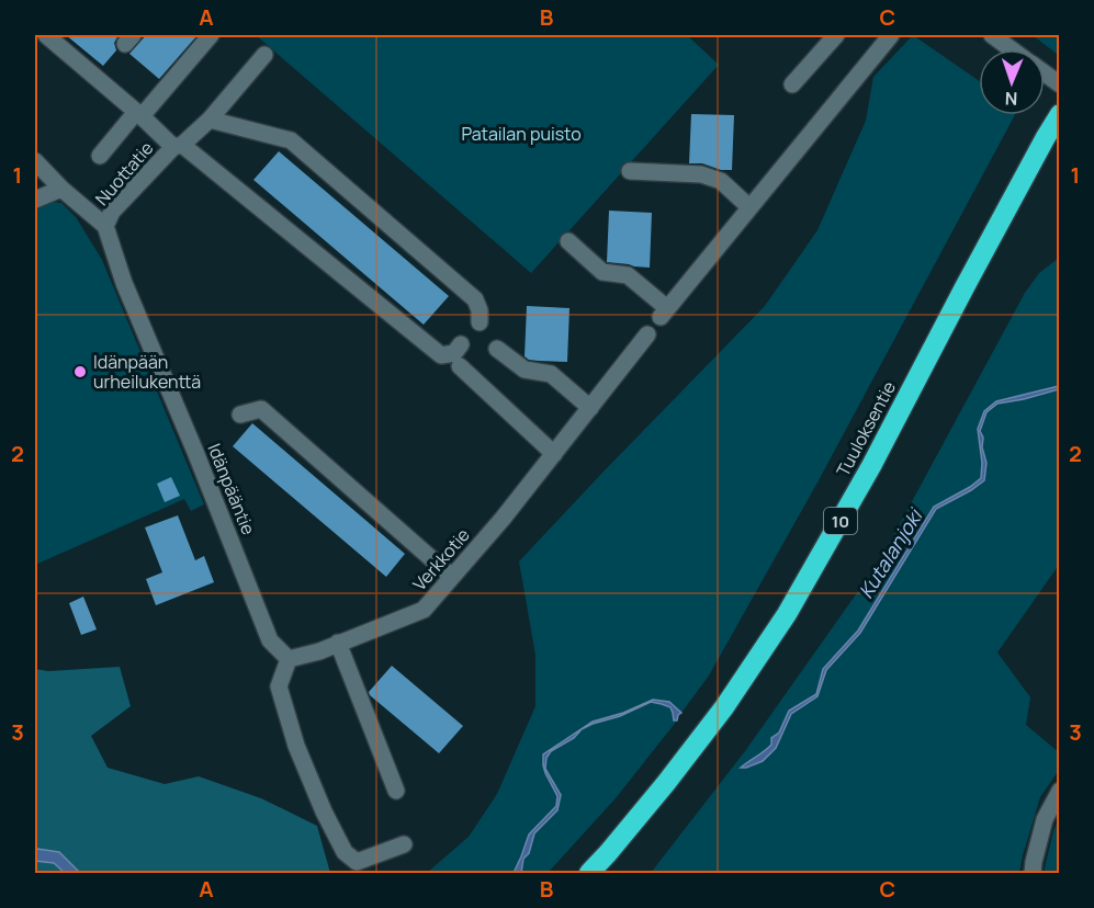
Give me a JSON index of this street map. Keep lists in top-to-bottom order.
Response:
{
  "streets": {
    "highway": ["Tuuloksentie", "10"],
    "street": ["Nuottatie", "Idänpääntie", "Verkkotie"]
  },
  "crossings": [
    ["Nuottatie", "Idänpääntie"],
    ["Idänpääntie", "Verkkotie"]
  ],
  "water": ["Kutalanjoki"],
  "parks": ["Patailan puisto"],
  "places": ["Idänpään urheilukenttä"],
  "north": "bottom",
  "grid": {
    "columns": ["A", "B", "C"],
    "rows": ["1", "2", "3"]
  }
}
